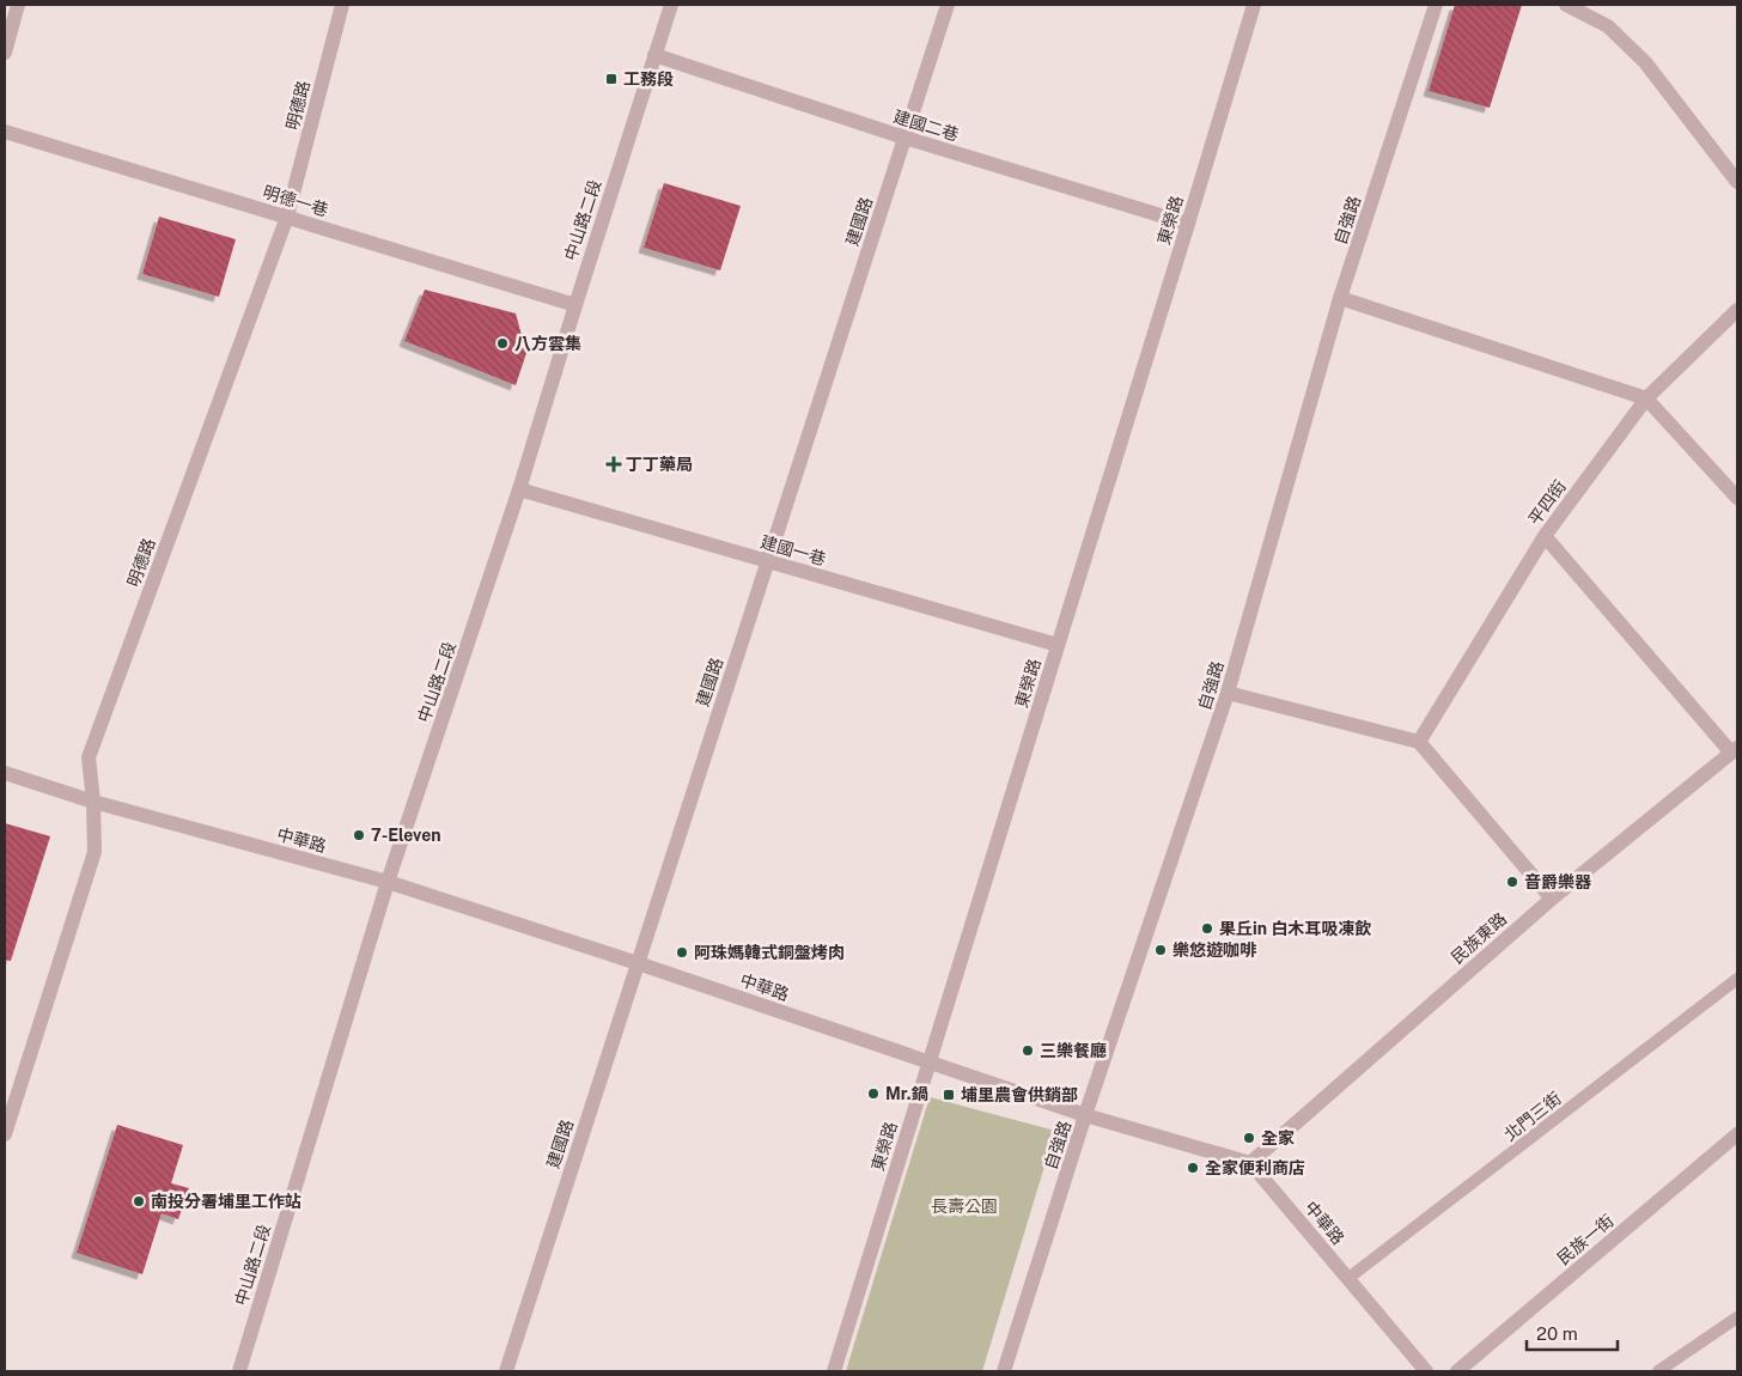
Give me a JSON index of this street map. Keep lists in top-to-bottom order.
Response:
{
  "streets": {
    "street": [
      "明德路",
      "建國二巷",
      "明德一巷",
      "中山路二段",
      "東榮路",
      "自強路",
      "建國路",
      "平四街",
      "建國一巷",
      "中華路",
      "民族東路",
      "民族一街"
    ],
    "lane": ["北門三街"]
  },
  "crossings": [
    ["明德路", "明德一巷"],
    ["明德路", "中華路"],
    ["建國二巷", "中山路二段"],
    ["建國二巷", "東榮路"],
    ["建國二巷", "建國路"],
    ["明德一巷", "中山路二段"],
    ["中山路二段", "建國一巷"],
    ["中山路二段", "中華路"],
    ["東榮路", "建國一巷"],
    ["東榮路", "中華路"],
    ["自強路", "中華路"],
    ["建國路", "建國一巷"],
    ["建國路", "中華路"],
    ["中華路", "民族東路"],
    ["中華路", "北門三街"]
  ],
  "parks": ["長壽公園"],
  "places": {
    "transit": ["工務段", "埔里農會供銷部"],
    "other": [
      "八方雲集",
      "7-Eleven",
      "音爵樂器",
      "果丘in 白木耳吸凍飲",
      "樂悠遊咖啡",
      "阿珠媽韓式銅盤烤肉",
      "三樂餐廳",
      "Mr.鍋",
      "全家",
      "全家便利商店",
      "南投分署埔里工作站"
    ],
    "health": ["丁丁藥局"]
  },
  "scale_bar": "20 m"
}
